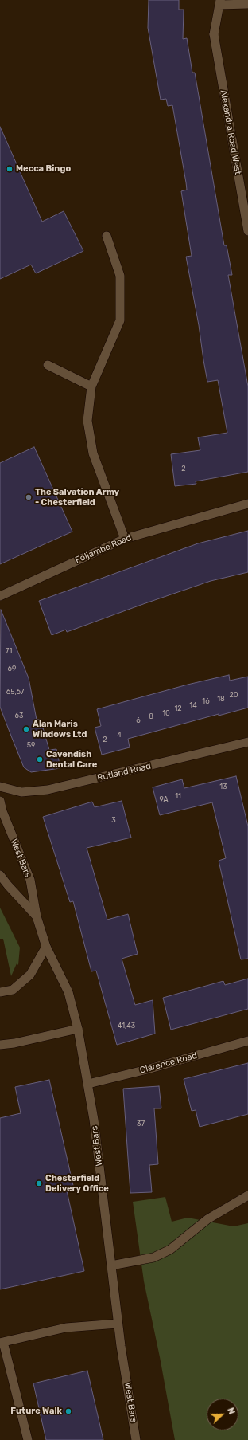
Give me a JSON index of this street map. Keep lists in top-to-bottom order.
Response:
{
  "streets": {
    "street": [
      "Alexandra Road West",
      "Foljambe Road",
      "Rutland Road",
      "West Bars",
      "Clarence Road"
    ]
  },
  "crossings": [
    ["West Bars", "Clarence Road"]
  ],
  "places": [
    "Mecca Bingo",
    "The Salvation Army - Chesterfield",
    "Alan Maris Windows Ltd",
    "Cavendish Dental Care",
    "Chesterfield Delivery Office",
    "Future Walk"
  ],
  "house_numbers": [
    "2",
    "71",
    "69",
    "65,67",
    "20",
    "18",
    "16",
    "14",
    "12",
    "10",
    "63",
    "8",
    "6",
    "4",
    "2",
    "59",
    "13",
    "11",
    "9A",
    "3",
    "41,43",
    "37"
  ],
  "north": "right"
}
